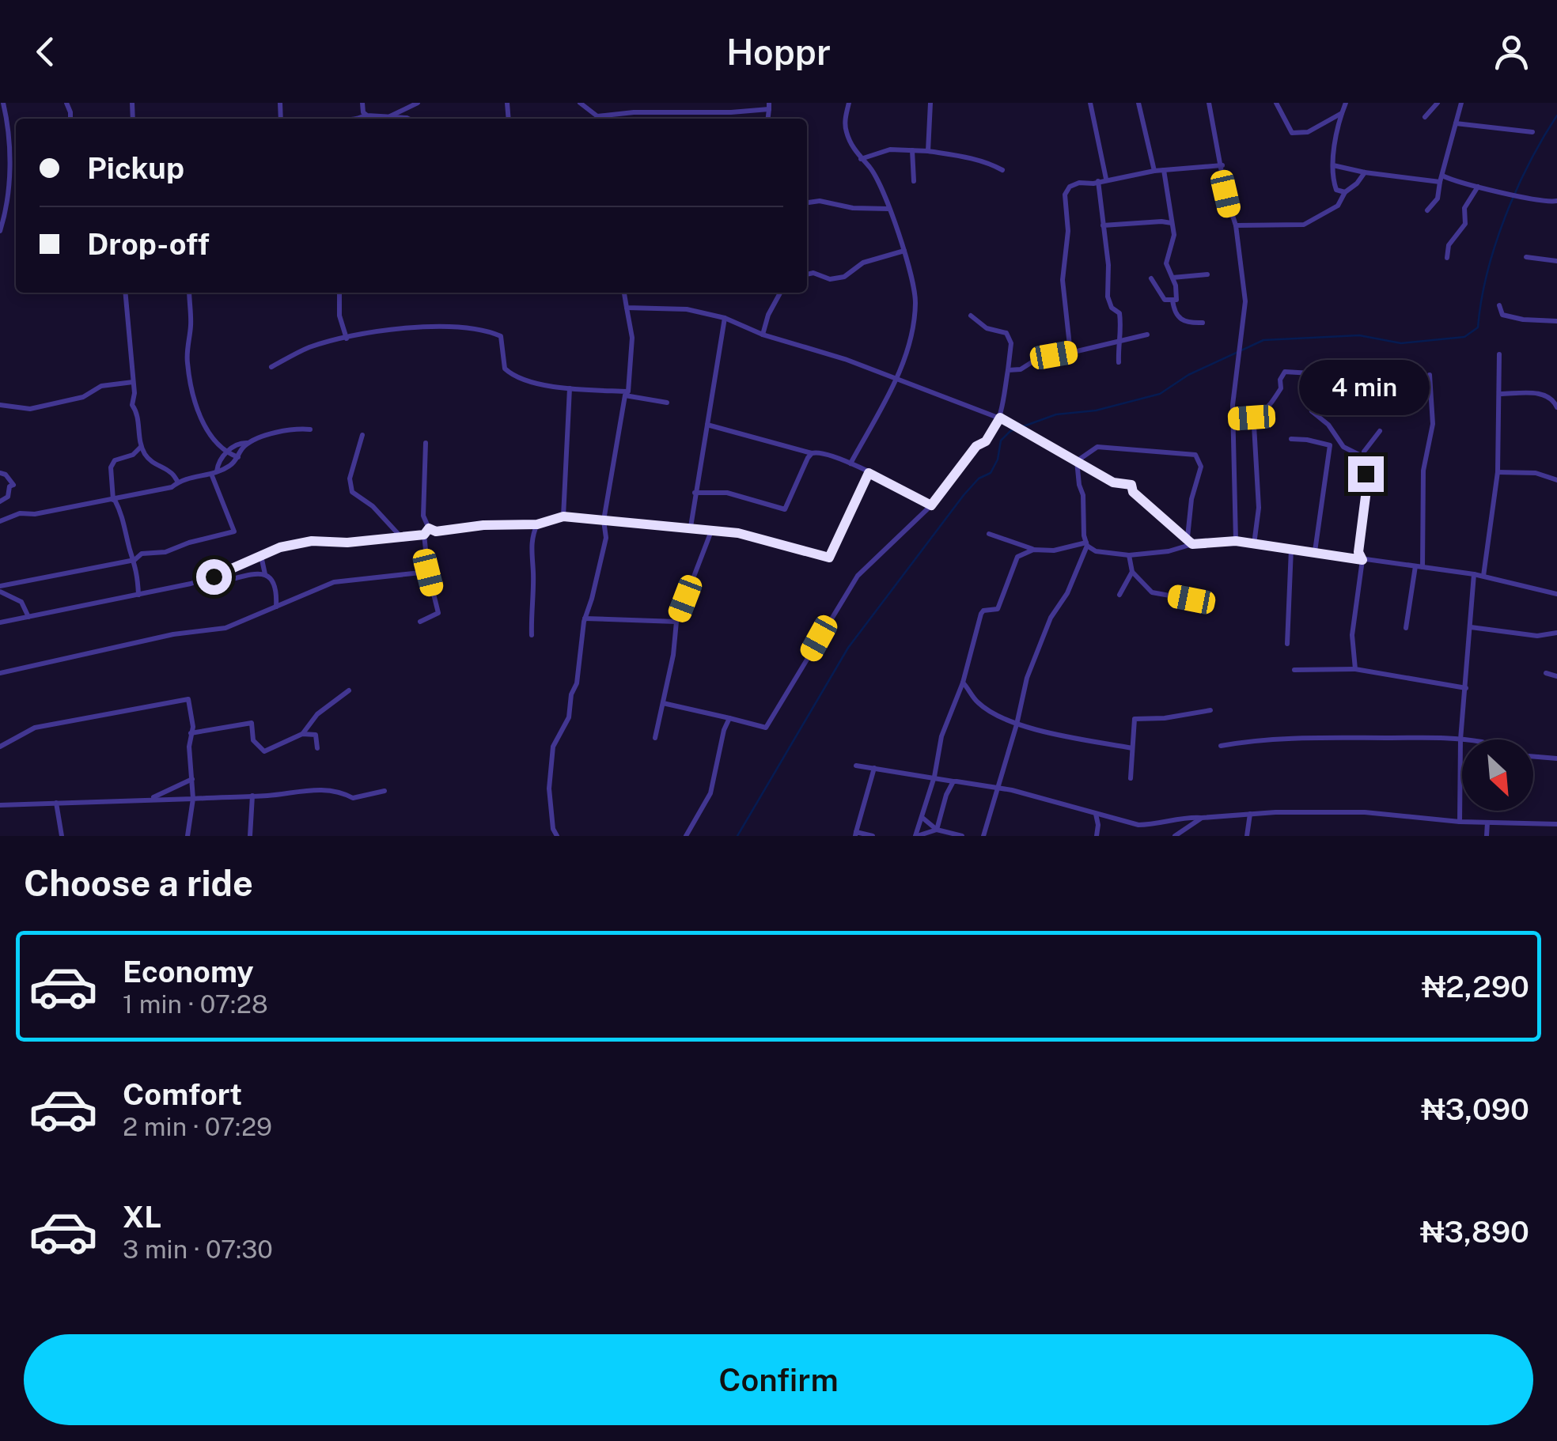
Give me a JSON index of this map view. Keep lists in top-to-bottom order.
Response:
{
  "north": "bottom right",
  "page": {
    "header": "Hoppr",
    "banner": ["Pickup", "Drop-off"],
    "bubble": "4 min",
    "heading": "Choose a ride",
    "list": [
      {
        "name": "Economy",
        "note": "1 min · 07:28",
        "value": "₦2,290"
      },
      {
        "name": "Comfort",
        "note": "2 min · 07:29",
        "value": "₦3,090"
      },
      {
        "name": "XL",
        "note": "3 min · 07:30",
        "value": "₦3,890"
      }
    ],
    "buttons": "Confirm"
  }
}
